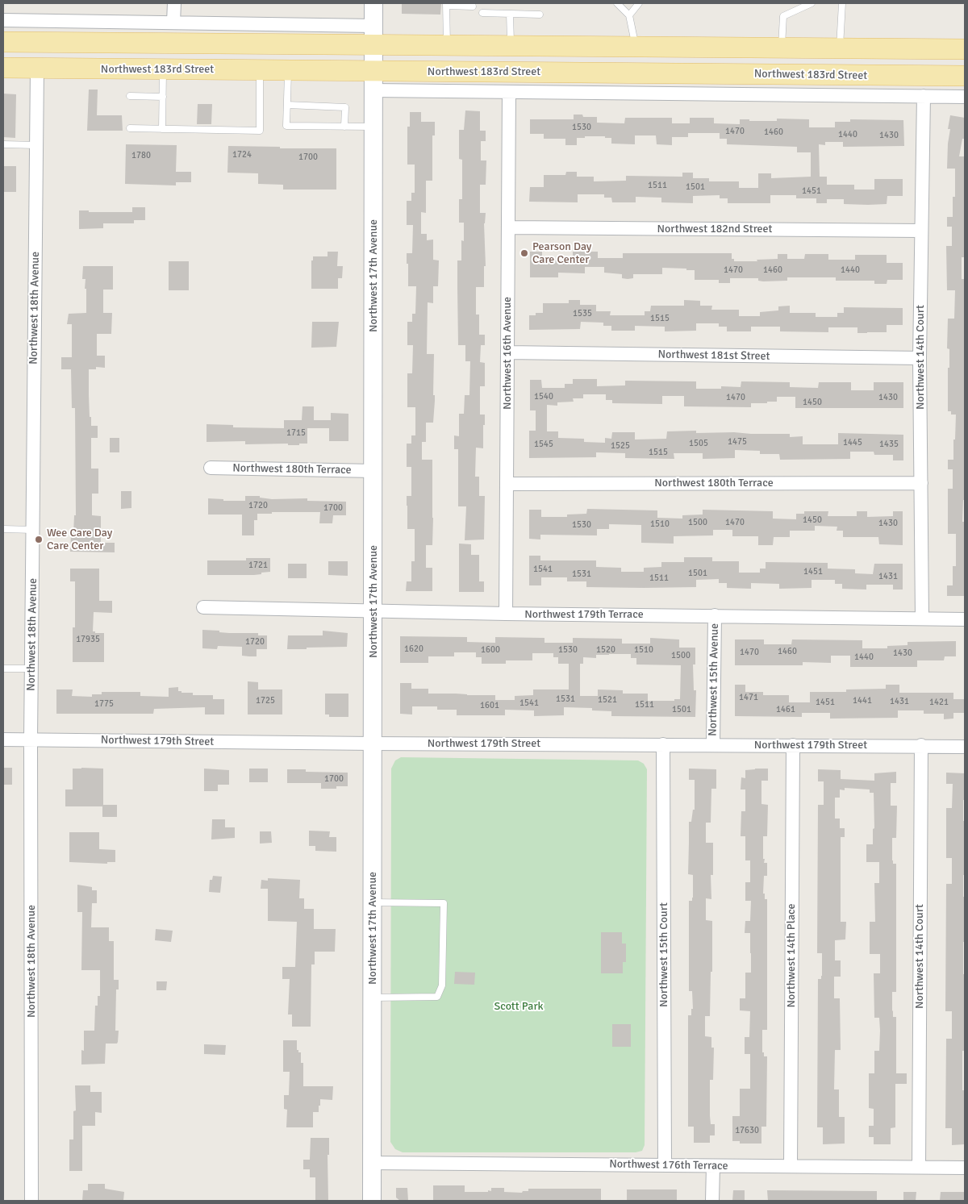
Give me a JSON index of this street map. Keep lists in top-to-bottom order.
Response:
{
  "streets": {
    "main road": ["Northwest 183rd Street"],
    "street": [
      "Northwest 182nd Street",
      "Northwest 17th Avenue",
      "Northwest 18th Avenue",
      "Northwest 16th Avenue",
      "Northwest 181st Street",
      "Northwest 14th Court",
      "Northwest 180th Terrace",
      "Northwest 179th Terrace",
      "Northwest 15th Avenue",
      "Northwest 179th Street",
      "Northwest 15th Court",
      "Northwest 14th Place",
      "Northwest 176th Terrace"
    ]
  },
  "crossings": [
    ["Northwest 183rd Street", "Northwest 17th Avenue"],
    ["Northwest 183rd Street", "Northwest 18th Avenue"],
    ["Northwest 183rd Street", "Northwest 16th Avenue"],
    ["Northwest 183rd Street", "Northwest 14th Court"],
    ["Northwest 182nd Street", "Northwest 16th Avenue"],
    ["Northwest 182nd Street", "Northwest 14th Court"],
    ["Northwest 17th Avenue", "Northwest 180th Terrace"],
    ["Northwest 17th Avenue", "Northwest 179th Terrace"],
    ["Northwest 17th Avenue", "Northwest 179th Street"],
    ["Northwest 17th Avenue", "Northwest 176th Terrace"],
    ["Northwest 18th Avenue", "Northwest 179th Street"],
    ["Northwest 16th Avenue", "Northwest 181st Street"],
    ["Northwest 16th Avenue", "Northwest 180th Terrace"],
    ["Northwest 16th Avenue", "Northwest 179th Terrace"],
    ["Northwest 181st Street", "Northwest 14th Court"],
    ["Northwest 14th Court", "Northwest 180th Terrace"],
    ["Northwest 14th Court", "Northwest 179th Terrace"],
    ["Northwest 14th Court", "Northwest 179th Street"],
    ["Northwest 14th Court", "Northwest 176th Terrace"],
    ["Northwest 179th Terrace", "Northwest 15th Avenue"],
    ["Northwest 15th Avenue", "Northwest 179th Street"],
    ["Northwest 179th Street", "Northwest 15th Court"],
    ["Northwest 179th Street", "Northwest 14th Place"],
    ["Northwest 15th Court", "Northwest 176th Terrace"],
    ["Northwest 14th Place", "Northwest 176th Terrace"]
  ],
  "parks": ["Scott Park"],
  "places": ["Pearson Day Care Center", "Wee Care Day Care Center"],
  "house_numbers": [
    "1530",
    "1470",
    "1460",
    "1440",
    "1430",
    "1724",
    "1780",
    "1700",
    "1511",
    "1501",
    "1451",
    "1470",
    "1460",
    "1440",
    "1535",
    "1515",
    "1540",
    "1470",
    "1430",
    "1450",
    "1715",
    "1475",
    "1445",
    "1505",
    "1545",
    "1435",
    "1525",
    "1515",
    "1720",
    "1700",
    "1450",
    "1500",
    "1470",
    "1430",
    "1510",
    "1530",
    "1721",
    "1541",
    "1451",
    "1501",
    "1531",
    "1431",
    "1511",
    "17935",
    "1720",
    "1620",
    "1600",
    "1530",
    "1520",
    "1510",
    "1460",
    "1470",
    "1430",
    "1500",
    "1440",
    "1471",
    "1531",
    "1521",
    "1725",
    "1441",
    "1431",
    "1451",
    "1421",
    "1541",
    "1775",
    "1511",
    "1601",
    "1501",
    "1461",
    "1700",
    "17630"
  ]
}
